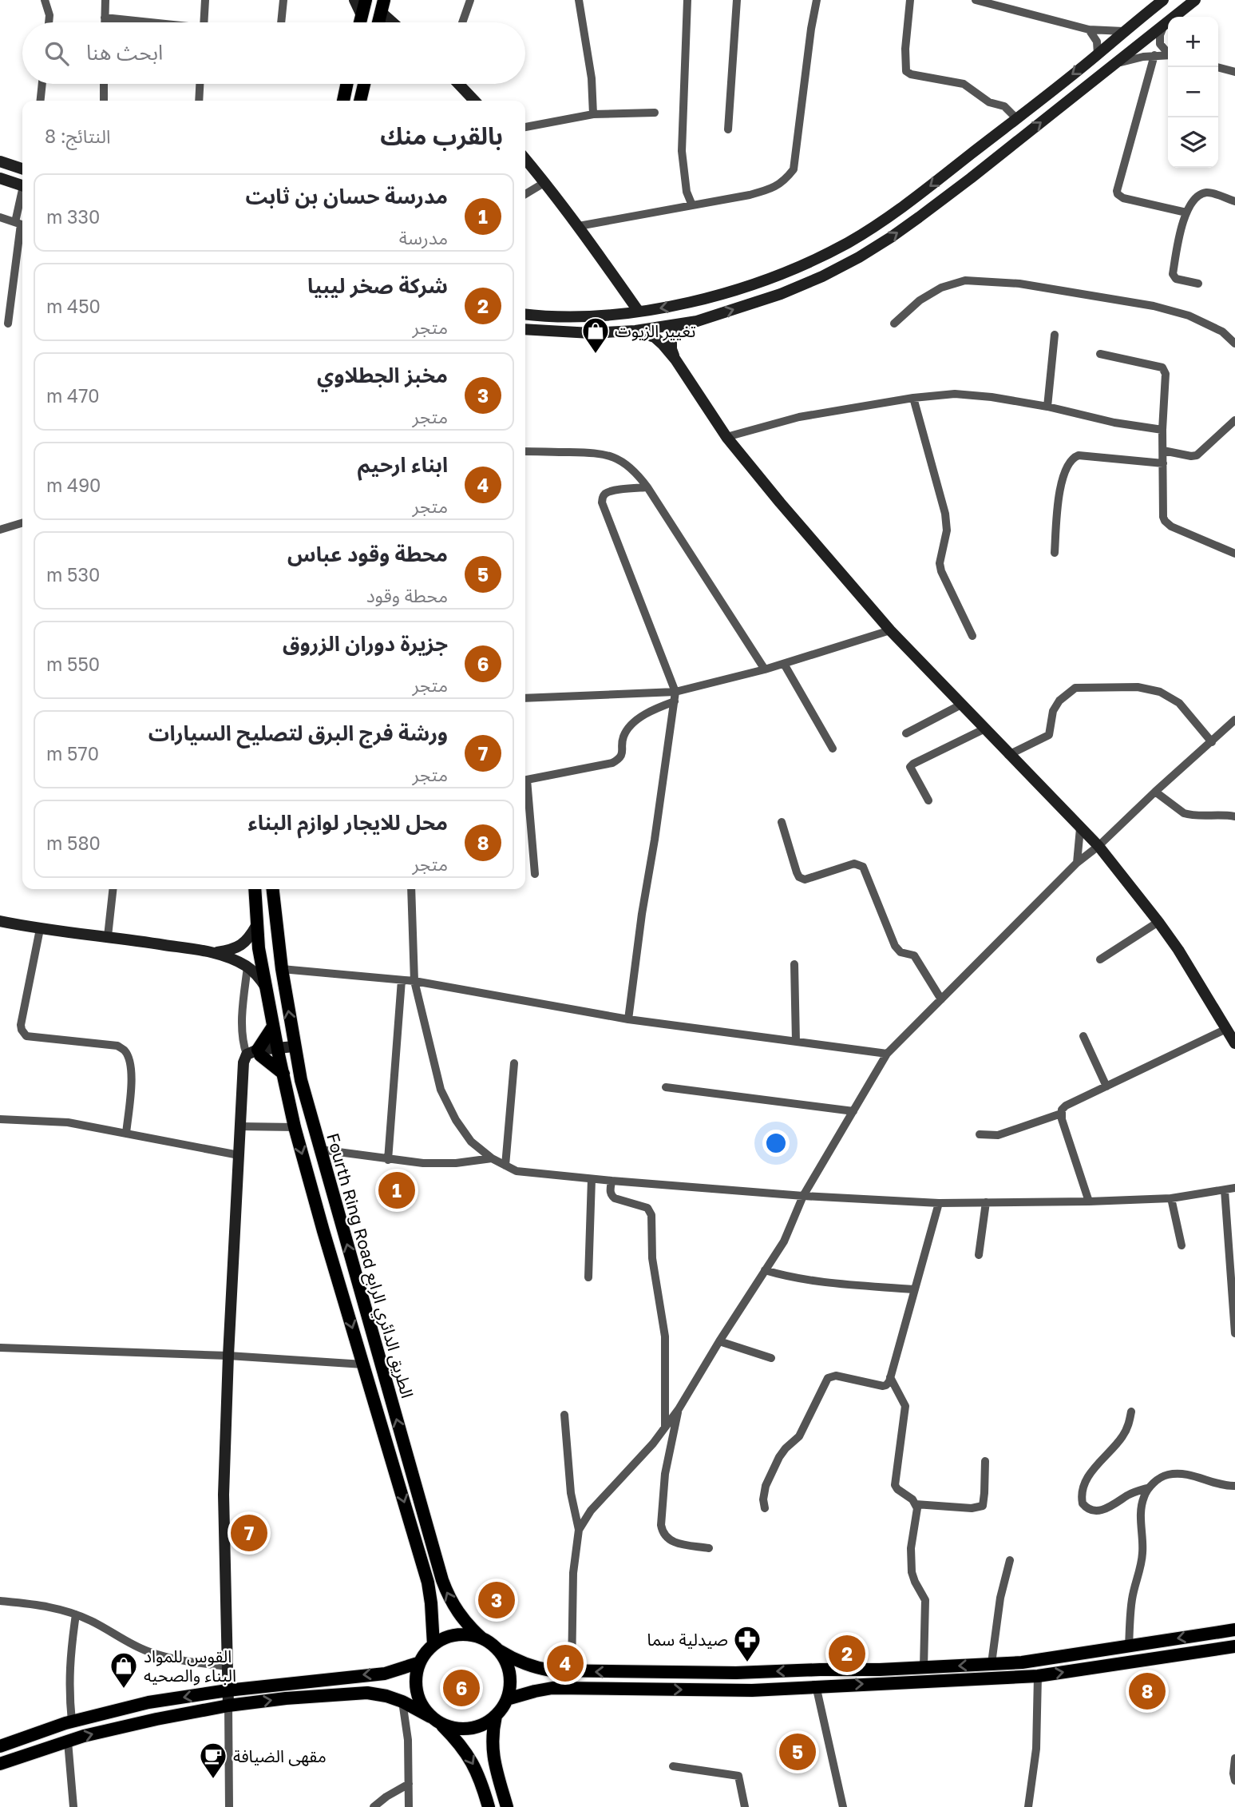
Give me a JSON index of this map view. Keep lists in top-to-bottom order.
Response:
{
  "streets": {
    "main road": ["Fourth Ring Road الطريق الدائري الرابع"]
  },
  "places": {
    "shop": ["تغيير الزيوت", "القوس للمواد البناء والصحيه"],
    "pharmacy": ["صيدلية سما"],
    "cafe": ["مقهى الضيافة"]
  },
  "page": {
    "map_buttons": ["+", "−"],
    "search": "ابحث هنا",
    "heading": ["بالقرب منك", "النتائج: 8"],
    "list": [
      {
        "mark": "1",
        "name": "مدرسة حسان بن ثابت",
        "note": "مدرسة",
        "value": "330 m"
      },
      {
        "mark": "2",
        "name": "شركة صخر ليبيا",
        "note": "متجر",
        "value": "450 m"
      },
      {
        "mark": "3",
        "name": "مخبز الجطلاوي",
        "note": "متجر",
        "value": "470 m"
      },
      {
        "mark": "4",
        "name": "ابناء ارحيم",
        "note": "متجر",
        "value": "490 m"
      },
      {
        "mark": "5",
        "name": "محطة وقود عباس",
        "note": "محطة وقود",
        "value": "530 m"
      },
      {
        "mark": "6",
        "name": "جزيرة دوران الزروق",
        "note": "متجر",
        "value": "550 m"
      },
      {
        "mark": "7",
        "name": "ورشة فرج البرق لتصليح السيارات",
        "note": "متجر",
        "value": "570 m"
      },
      {
        "mark": "8",
        "name": "محل للايجار لوازم البناء",
        "note": "متجر",
        "value": "580 m"
      }
    ],
    "pins": [
      "1",
      "7",
      "3",
      "2",
      "4",
      "6",
      "8",
      "5"
    ]
  }
}
